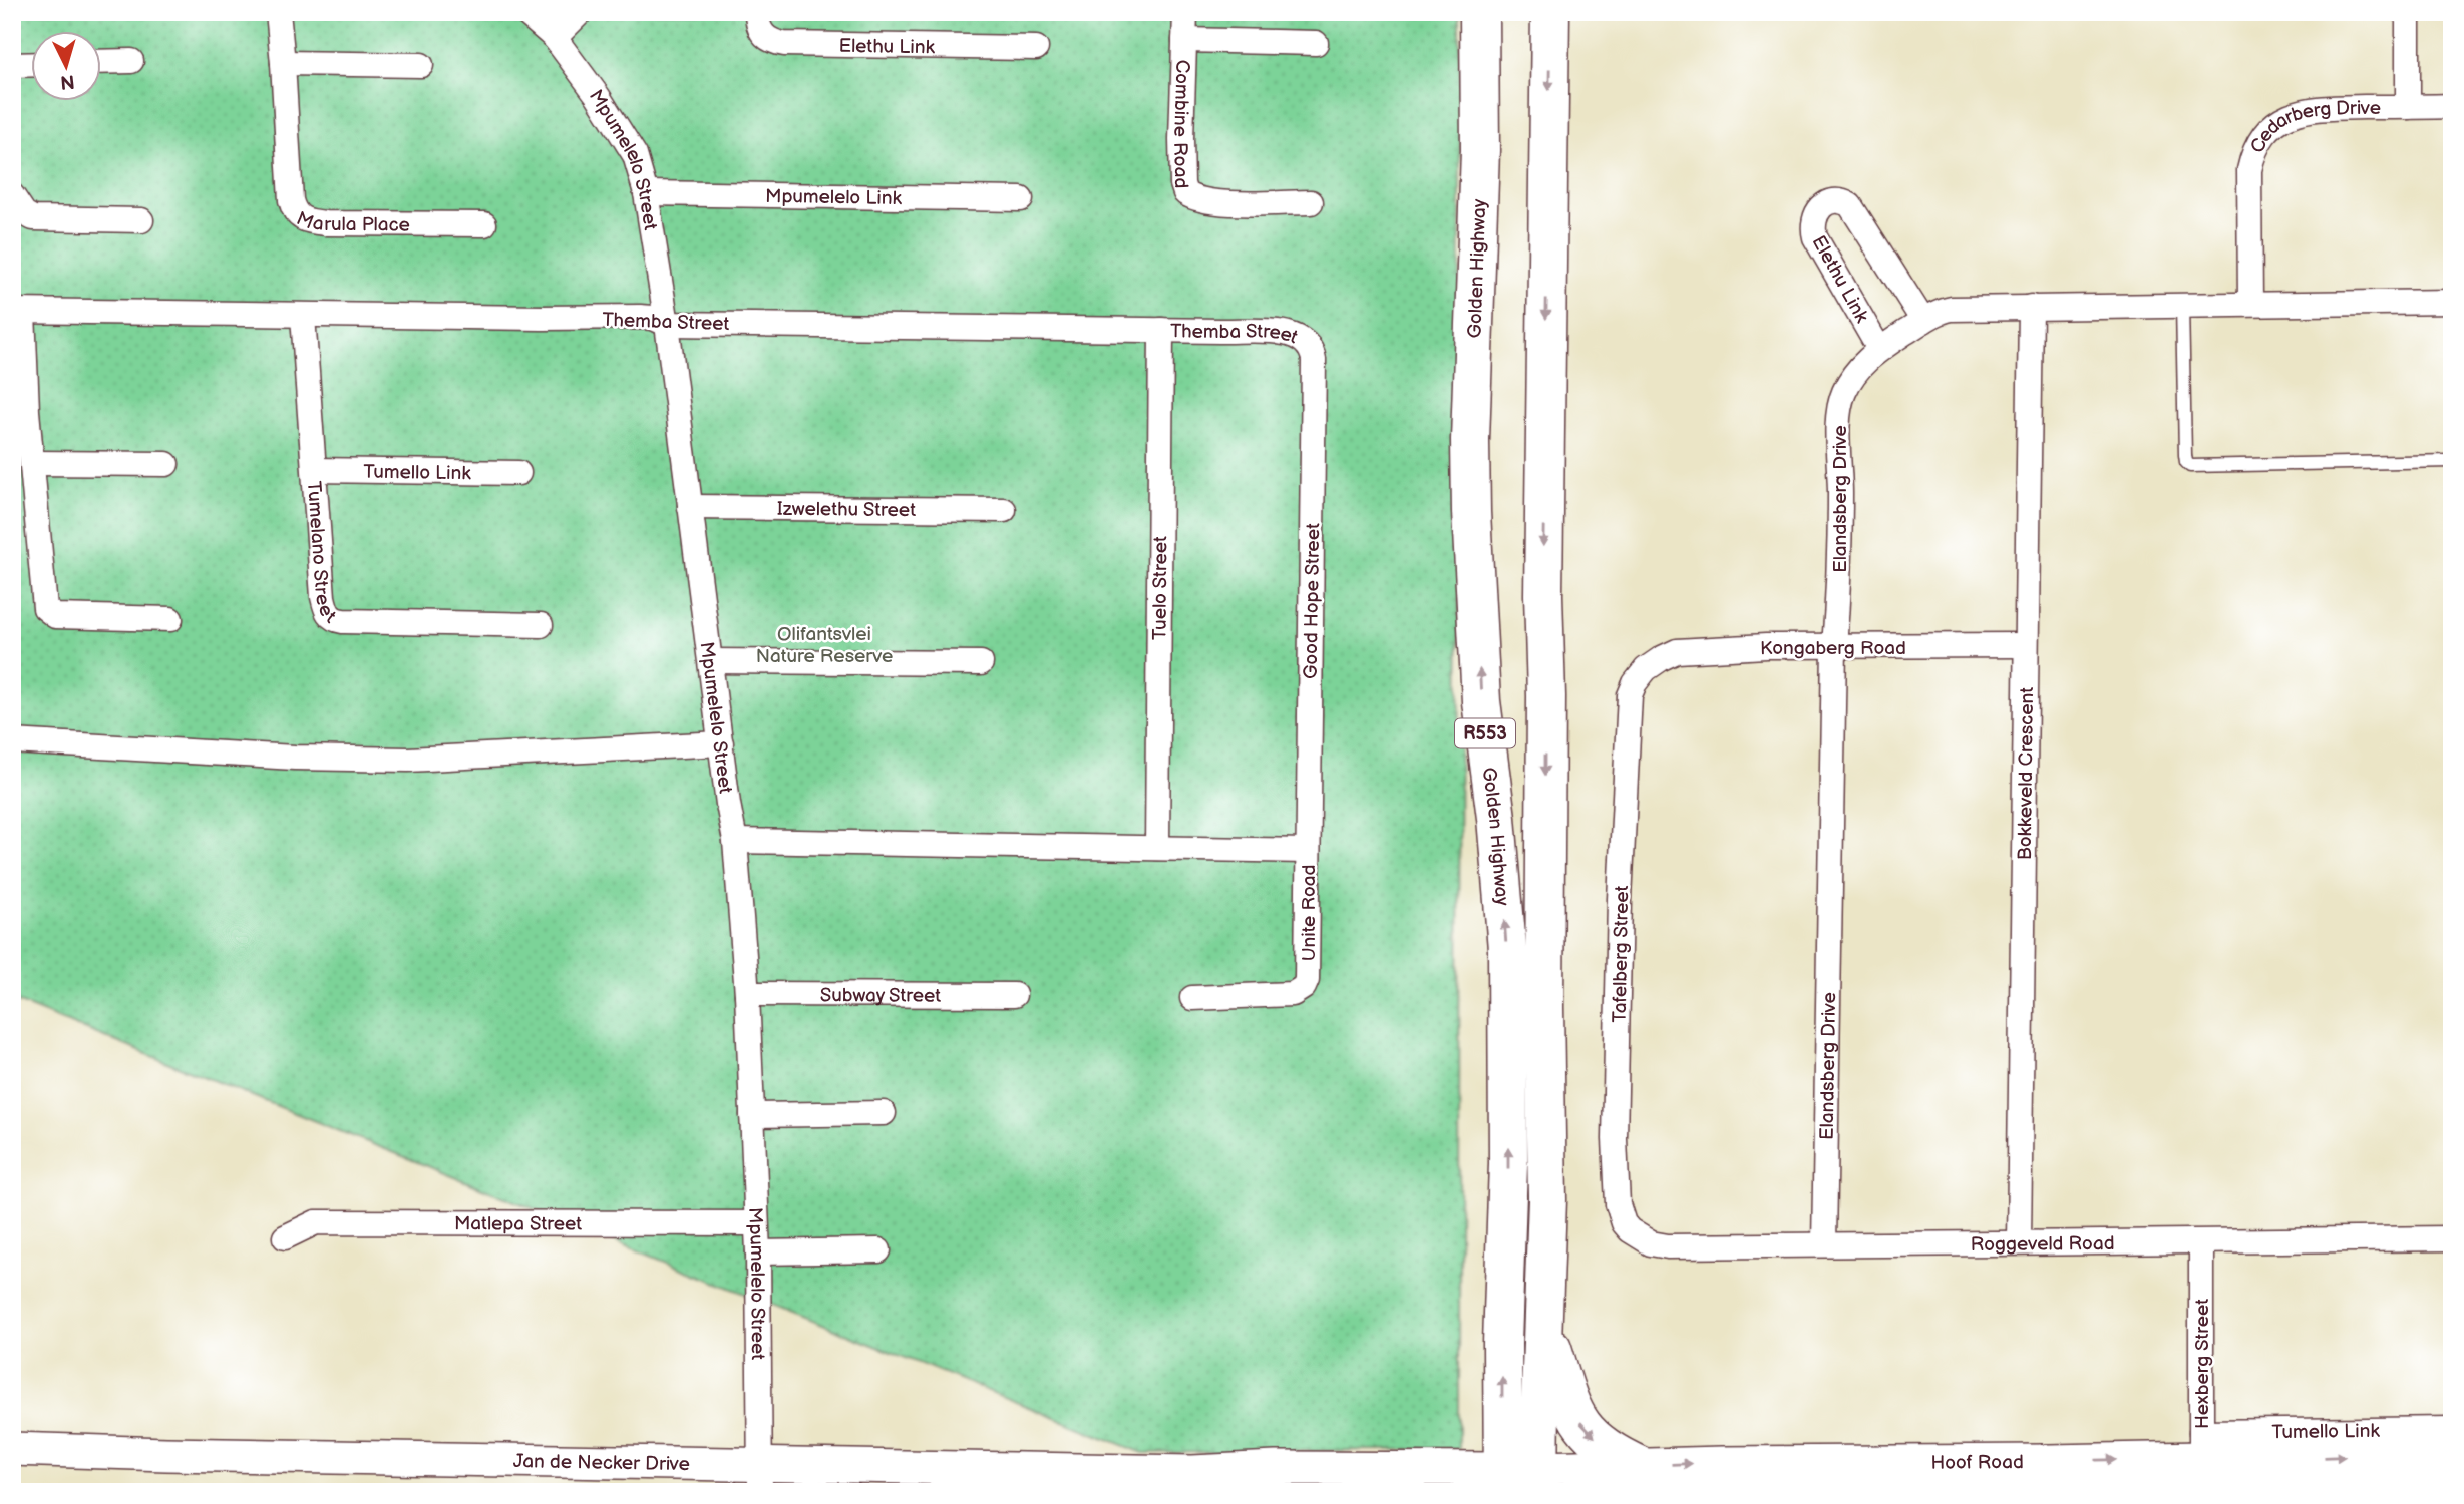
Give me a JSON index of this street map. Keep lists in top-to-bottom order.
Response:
{
  "streets": {
    "main road": [
      "Golden Highway",
      "R553",
      "Hoof Road",
      "Jan de Necker Drive"
    ],
    "street": [
      "Elethu Link",
      "Combine Road",
      "Cedarberg Drive",
      "Mpumelelo Street",
      "Mpumelelo Link",
      "Marula Place",
      "Themba Street",
      "Tumello Link",
      "Elandsberg Drive",
      "Izwelethu Street",
      "Tumelano Street",
      "Tuelo Street",
      "Good Hope Street",
      "Kongaberg Road",
      "Bokkeveld Crescent",
      "Unite Road",
      "Tafelberg Street",
      "Subway Street",
      "Matlepa Street",
      "Roggeveld Road",
      "Hexberg Street"
    ]
  },
  "crossings": [
    ["Elethu Link", "Elandsberg Drive"],
    ["Cedarberg Drive", "Elandsberg Drive"],
    ["Mpumelelo Street", "Mpumelelo Link"],
    ["Mpumelelo Street", "Themba Street"],
    ["Mpumelelo Street", "Izwelethu Street"],
    ["Mpumelelo Street", "Subway Street"],
    ["Mpumelelo Street", "Matlepa Street"],
    ["Mpumelelo Street", "Jan de Necker Drive"],
    ["Golden Highway", "Hoof Road"],
    ["Golden Highway", "Jan de Necker Drive"],
    ["Themba Street", "Tumelano Street"],
    ["Themba Street", "Tuelo Street"],
    ["Themba Street", "Good Hope Street"],
    ["Tumello Link", "Tumelano Street"],
    ["Tumello Link", "Hexberg Street"],
    ["Tumello Link", "Hoof Road"],
    ["Elandsberg Drive", "Kongaberg Road"],
    ["Elandsberg Drive", "Bokkeveld Crescent"],
    ["Elandsberg Drive", "Roggeveld Road"],
    ["Good Hope Street", "Unite Road"],
    ["Kongaberg Road", "Bokkeveld Crescent"],
    ["Kongaberg Road", "Tafelberg Street"],
    ["Bokkeveld Crescent", "Roggeveld Road"],
    ["Tafelberg Street", "Roggeveld Road"],
    ["Roggeveld Road", "Hexberg Street"],
    ["Hexberg Street", "Hoof Road"],
    ["Hoof Road", "Jan de Necker Drive"]
  ],
  "parks": ["Olifantsvlei Nature Reserve"],
  "north": "bottom"
}
